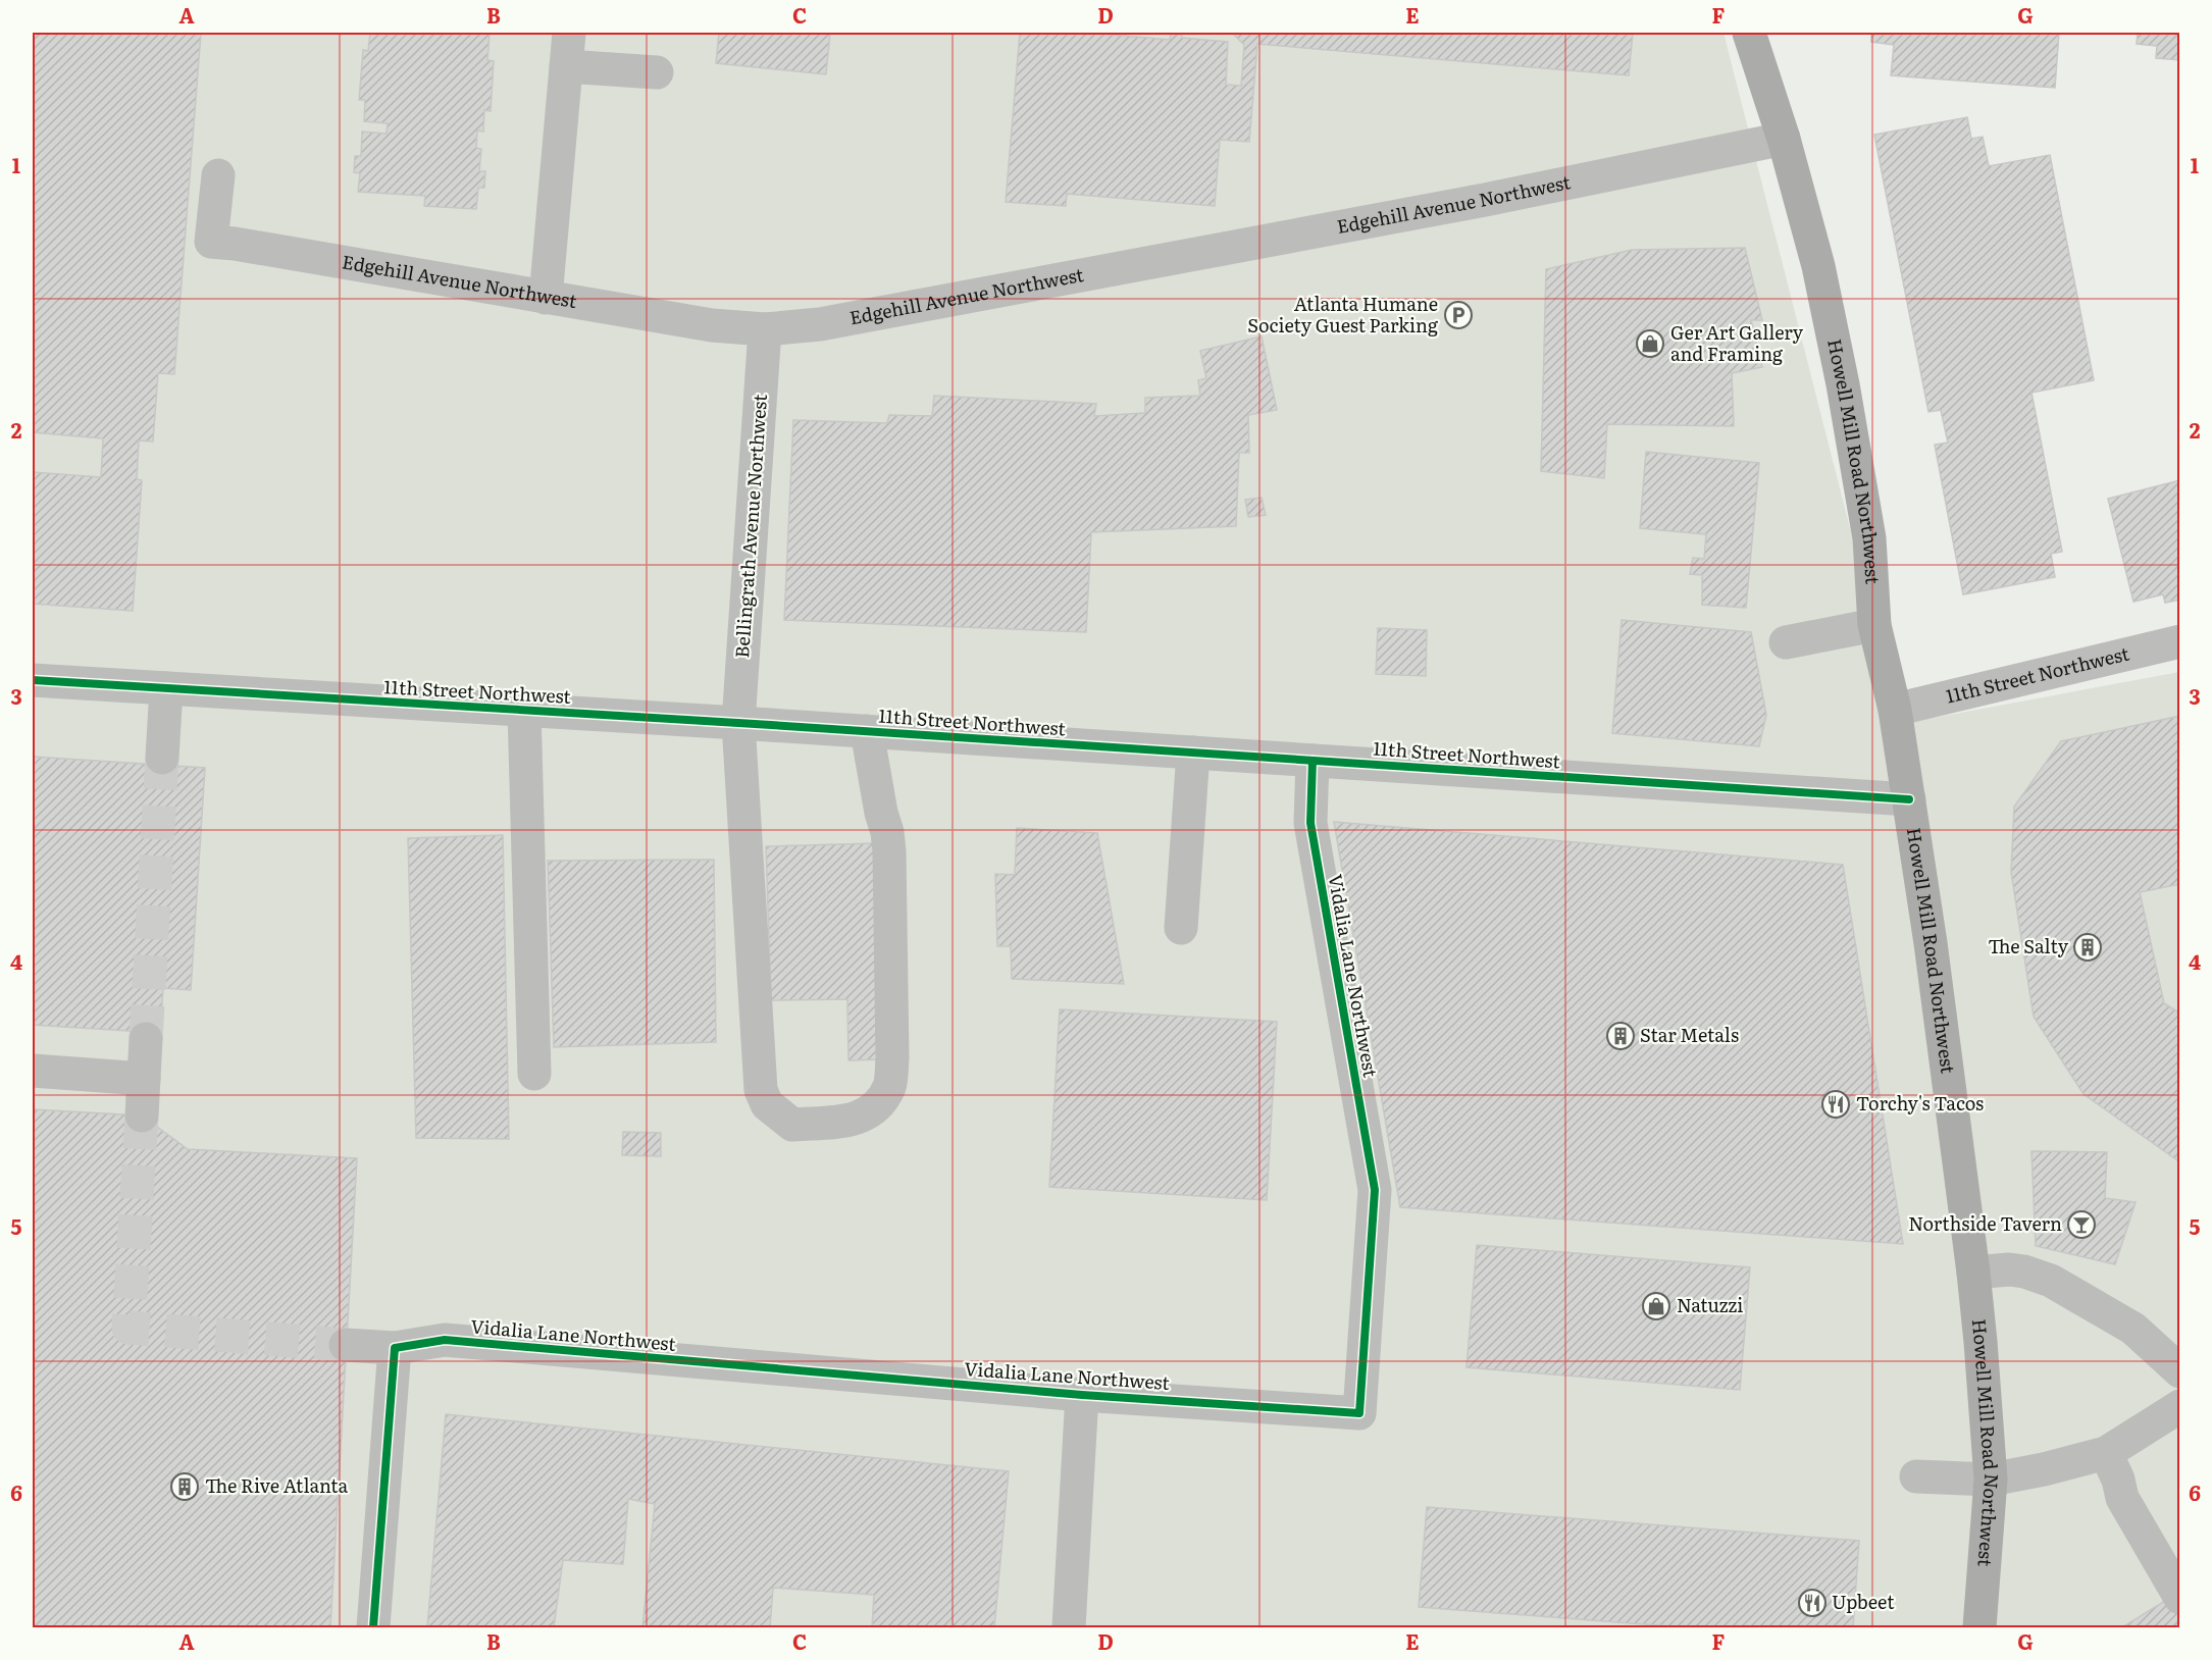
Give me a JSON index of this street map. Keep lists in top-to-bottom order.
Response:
{
  "streets": {
    "main road": ["Howell Mill Road Northwest"],
    "street": [
      "Edgehill Avenue Northwest",
      "Bellingrath Avenue Northwest",
      "11th Street Northwest",
      "Vidalia Lane Northwest"
    ]
  },
  "crossings": [
    ["Edgehill Avenue Northwest", "Howell Mill Road Northwest"],
    ["Edgehill Avenue Northwest", "Bellingrath Avenue Northwest"],
    ["Howell Mill Road Northwest", "11th Street Northwest"],
    ["Bellingrath Avenue Northwest", "11th Street Northwest"],
    ["11th Street Northwest", "Vidalia Lane Northwest"]
  ],
  "places": {
    "parking": ["Atlanta Humane Society Guest Parking"],
    "shop": ["Ger Art Gallery and Framing", "Natuzzi"],
    "building": ["The Salty", "Star Metals", "The Rive Atlanta"],
    "restaurant": ["Torchy's Tacos", "Upbeet"],
    "bar": ["Northside Tavern"]
  },
  "grid": {
    "columns": [
      "A",
      "B",
      "C",
      "D",
      "E",
      "F",
      "G"
    ],
    "rows": [
      "1",
      "2",
      "3",
      "4",
      "5",
      "6"
    ]
  }
}
